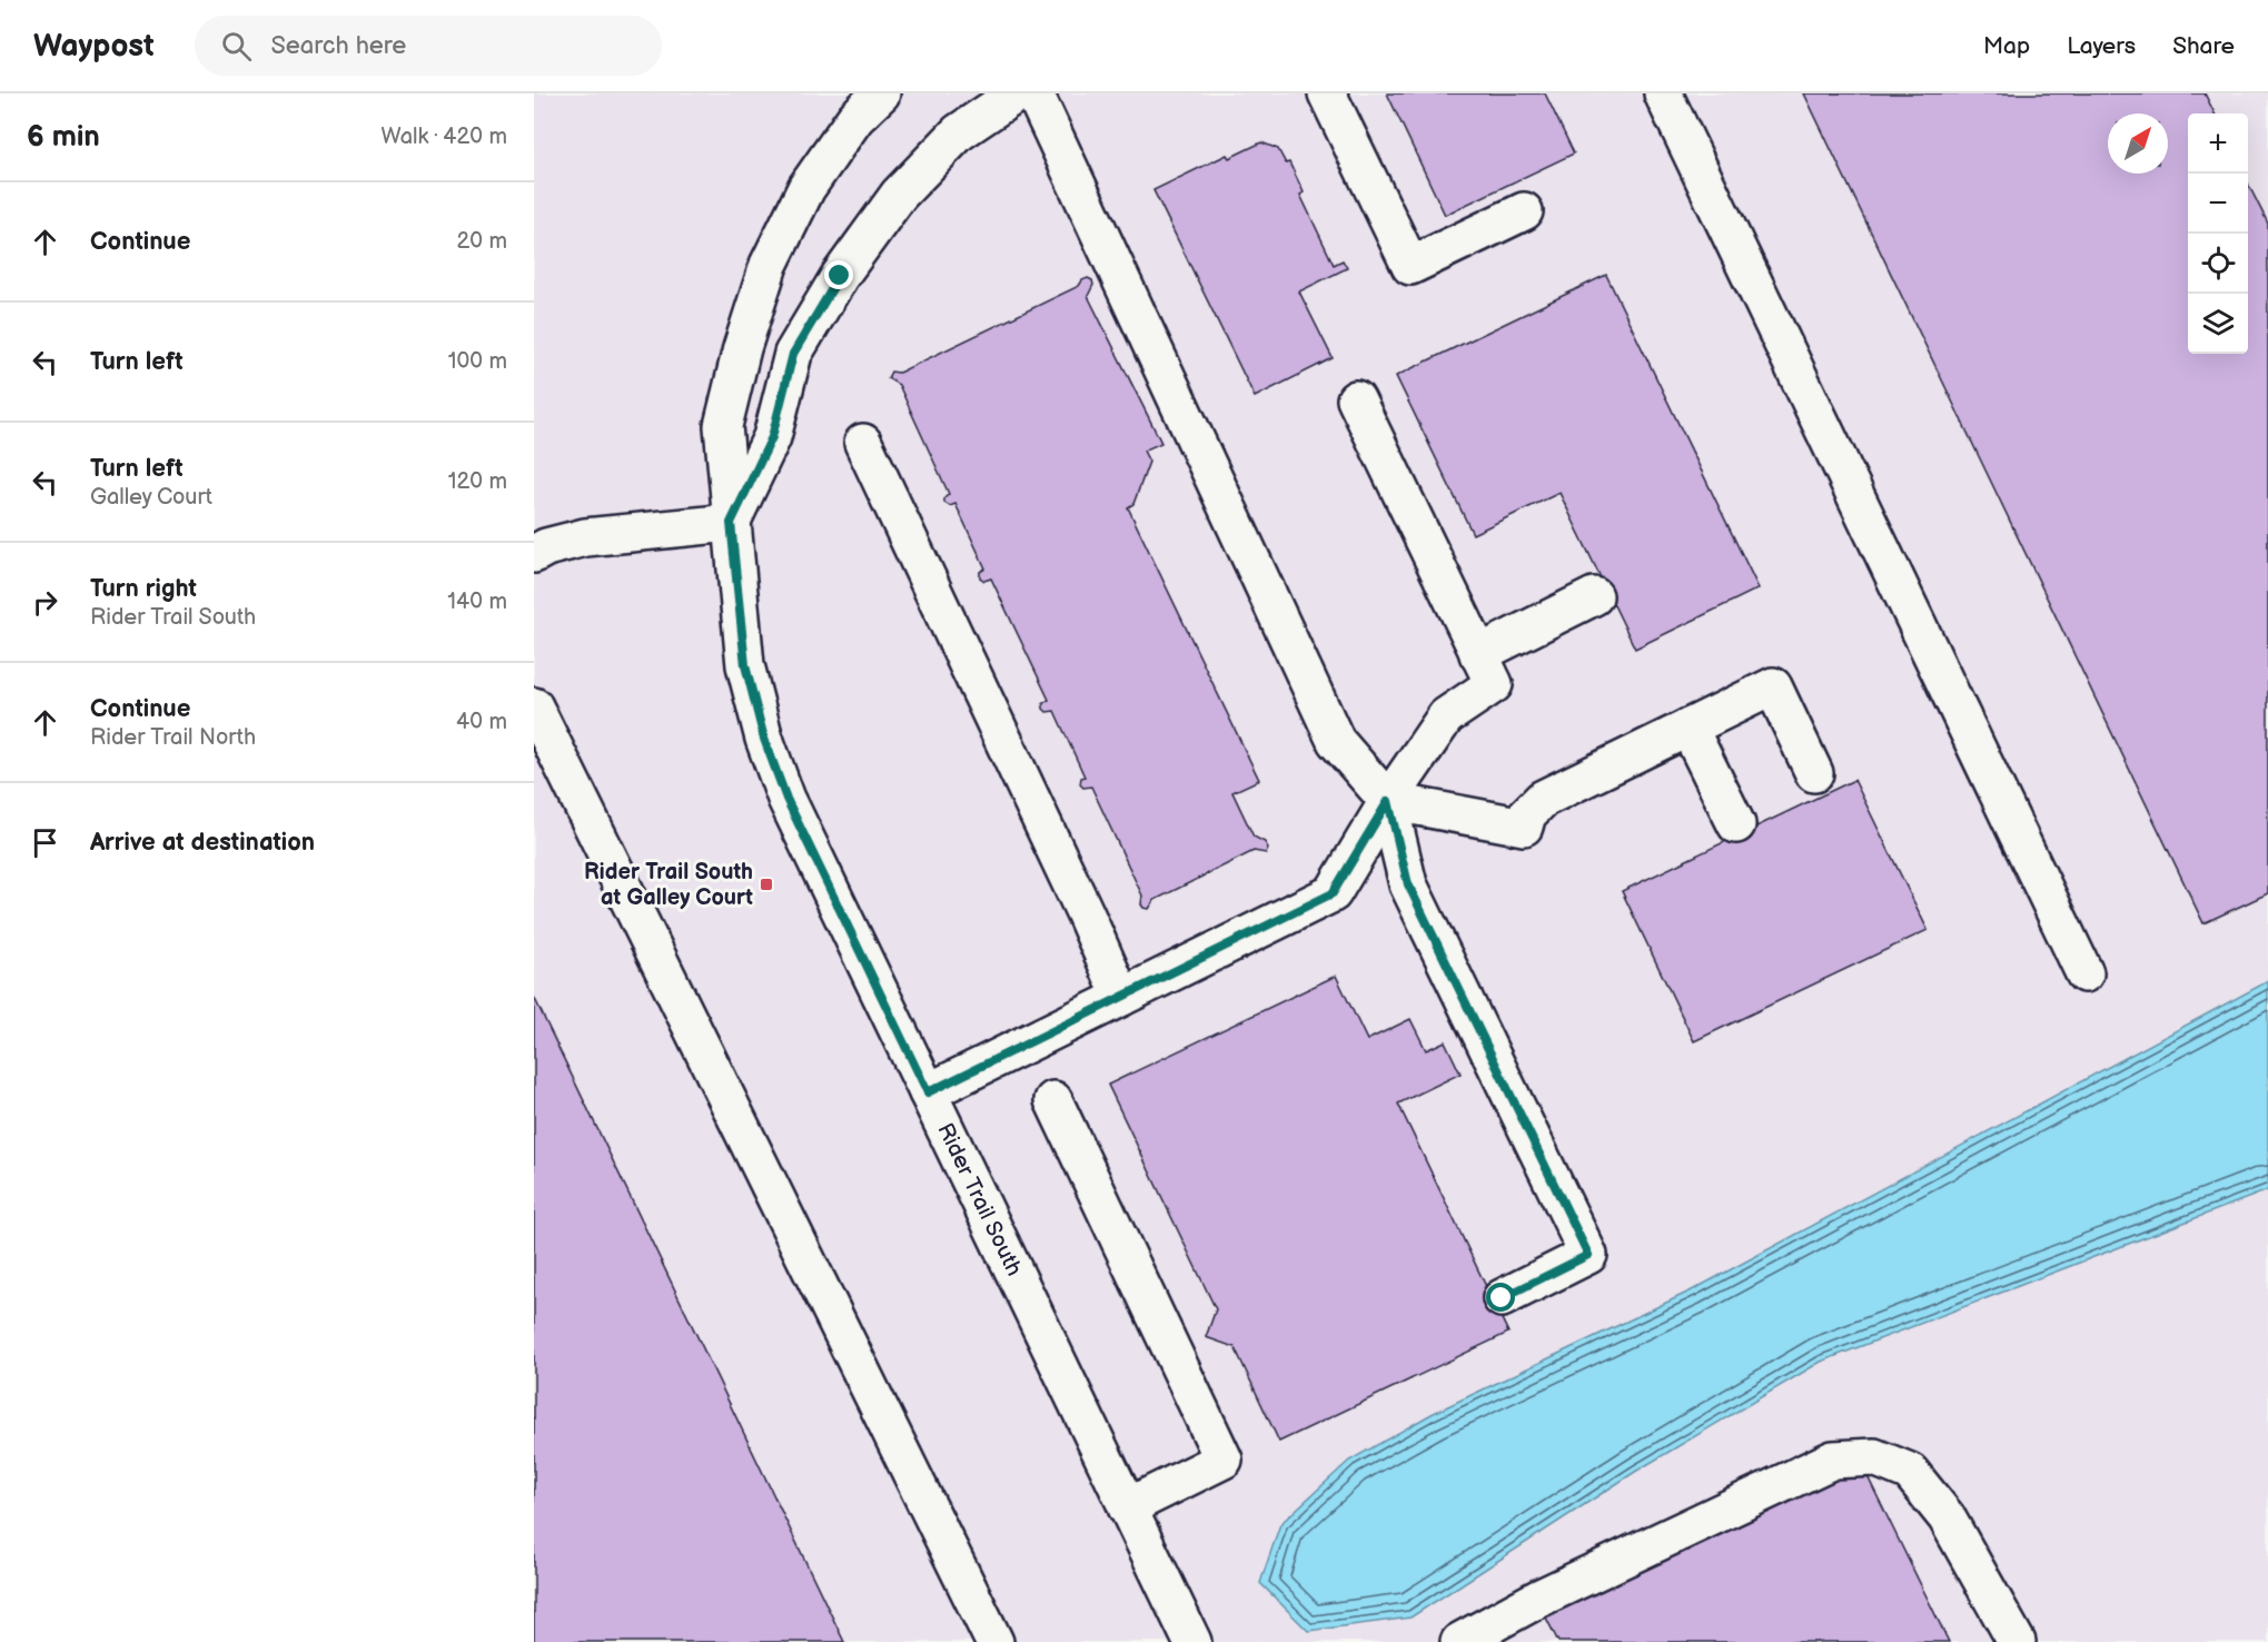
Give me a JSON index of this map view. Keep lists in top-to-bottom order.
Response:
{
  "streets": {
    "street": ["Rider Trail South"]
  },
  "places": {
    "transit": ["Rider Trail South at Galley Court"]
  },
  "north": "top right",
  "page": {
    "header": "Waypost",
    "search": "Search here",
    "nav": ["Map", "Layers", "Share"],
    "heading": ["6 min", "Walk · 420 m"],
    "map_buttons": ["+", "−"],
    "list": [
      ["Continue", "20 m"],
      ["Turn left", "100 m"],
      ["Turn left", "Galley Court", "120 m"],
      ["Turn right", "Rider Trail South", "140 m"],
      ["Continue", "Rider Trail North", "40 m"],
      "Arrive at destination"
    ]
  }
}
